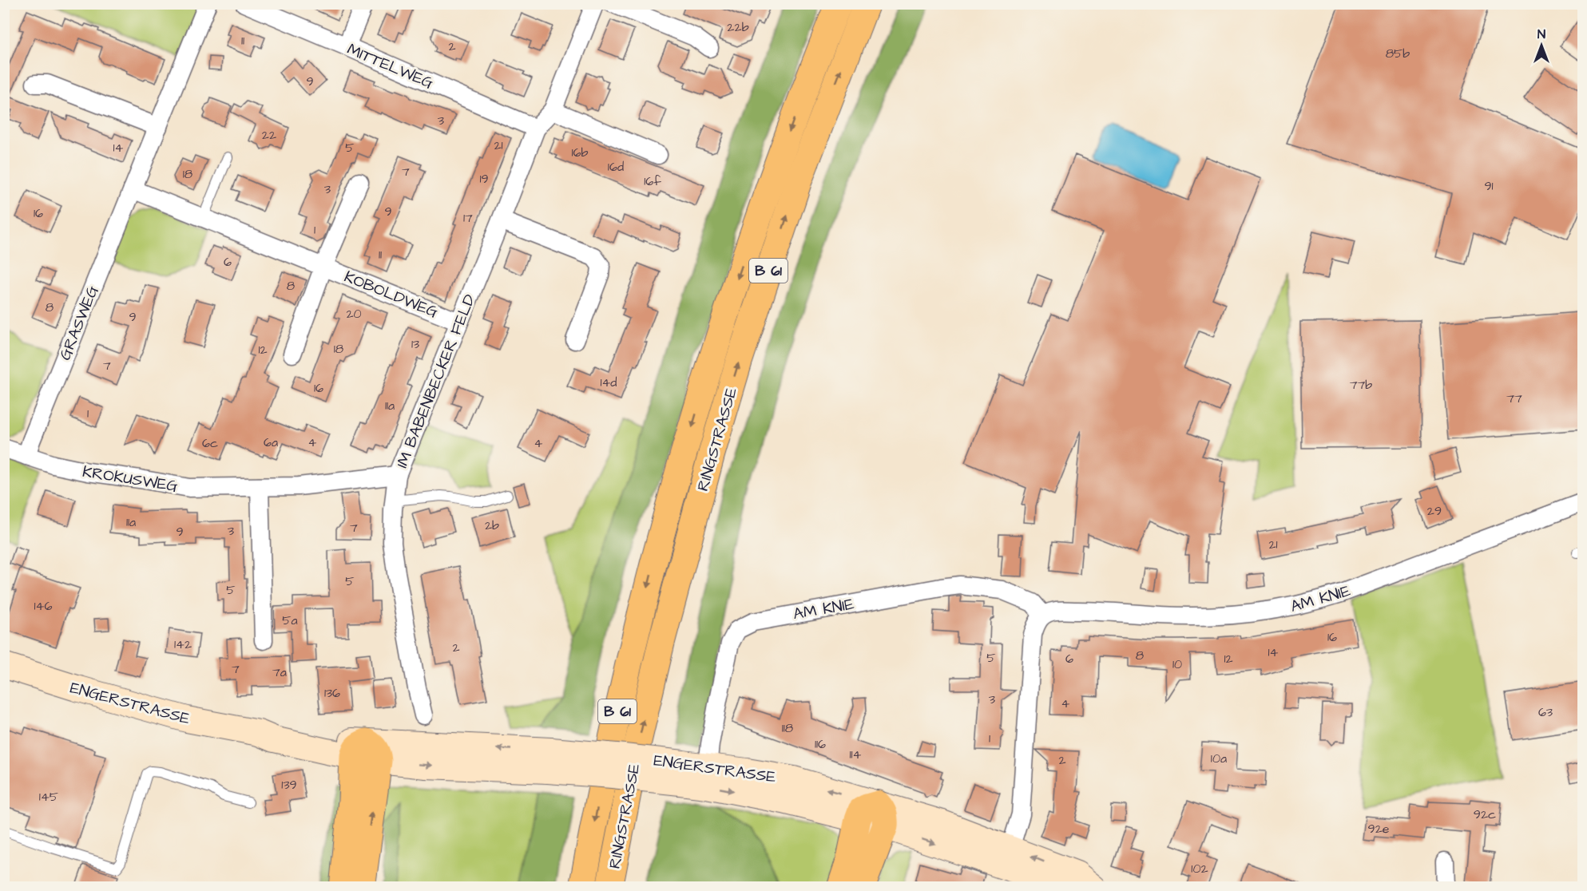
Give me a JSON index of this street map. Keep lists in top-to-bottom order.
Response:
{
  "streets": {
    "highway": ["B 61", "RINGSTRASSE"],
    "main road": ["ENGERSTRASSE"],
    "street": [
      "MITTELWEG",
      "KOBOLDWEG",
      "GRASWEG",
      "IM BABENBECKER FELD",
      "KROKUSWEG",
      "AM KNIE"
    ]
  },
  "crossings": [
    ["MITTELWEG", "IM BABENBECKER FELD"],
    ["KOBOLDWEG", "IM BABENBECKER FELD"],
    ["GRASWEG", "KROKUSWEG"],
    ["IM BABENBECKER FELD", "KROKUSWEG"],
    ["AM KNIE", "ENGERSTRASSE"]
  ],
  "house_numbers": [
    "22b",
    "11",
    "2",
    "85b",
    "9",
    "3",
    "22",
    "21",
    "14",
    "5",
    "16b",
    "16d",
    "7",
    "18",
    "19",
    "16f",
    "91",
    "3",
    "9",
    "16",
    "17",
    "1",
    "11",
    "6",
    "8",
    "8",
    "20",
    "9",
    "13",
    "18",
    "12",
    "7",
    "14d",
    "77b",
    "16",
    "77",
    "11a",
    "1",
    "6a",
    "4",
    "6c",
    "4",
    "29",
    "11a",
    "2b",
    "7",
    "3",
    "9",
    "21",
    "5",
    "5",
    "146",
    "5a",
    "16",
    "142",
    "2",
    "14",
    "8",
    "5",
    "6",
    "12",
    "10",
    "7",
    "7a",
    "136",
    "3",
    "4",
    "63",
    "118",
    "1",
    "116",
    "114",
    "10a",
    "2",
    "139",
    "145",
    "92c",
    "92e",
    "102"
  ],
  "north": "top"
}
